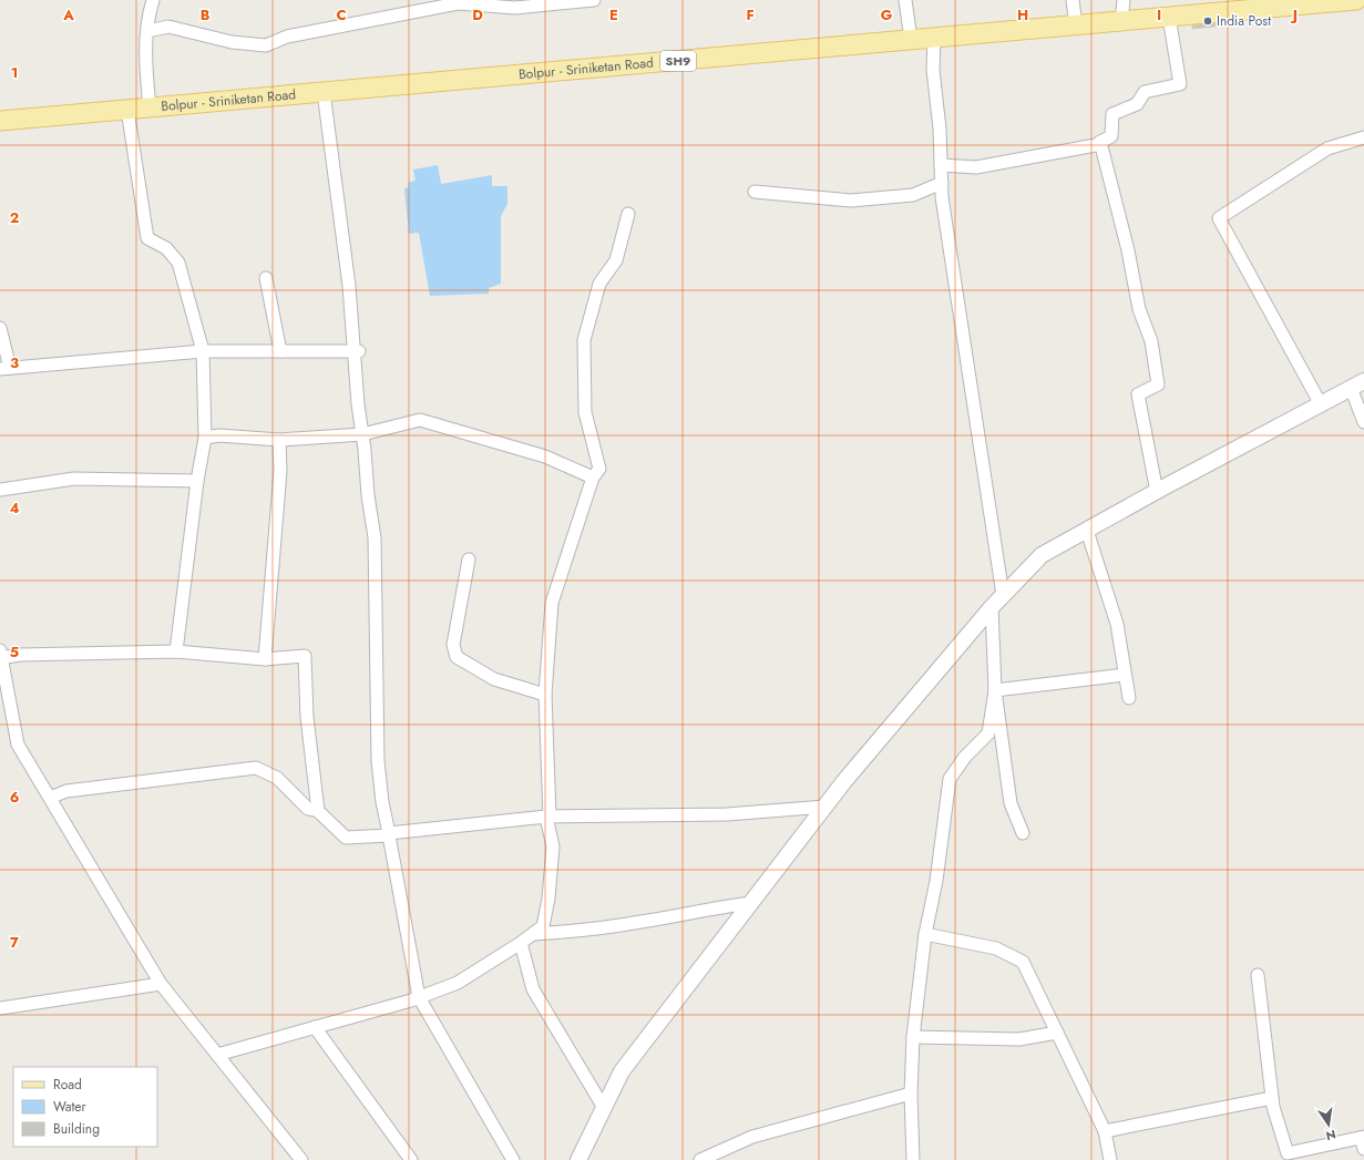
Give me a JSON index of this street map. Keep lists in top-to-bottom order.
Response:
{
  "streets": {
    "main road": ["SH9", "Bolpur - Sriniketan Road"]
  },
  "places": ["India Post"],
  "legend": ["Road", "Water", "Building"],
  "north": "bottom",
  "grid": {
    "columns": [
      "A",
      "B",
      "C",
      "D",
      "E",
      "F",
      "G",
      "H",
      "I",
      "J"
    ],
    "rows": [
      "1",
      "2",
      "3",
      "4",
      "5",
      "6",
      "7"
    ]
  }
}
